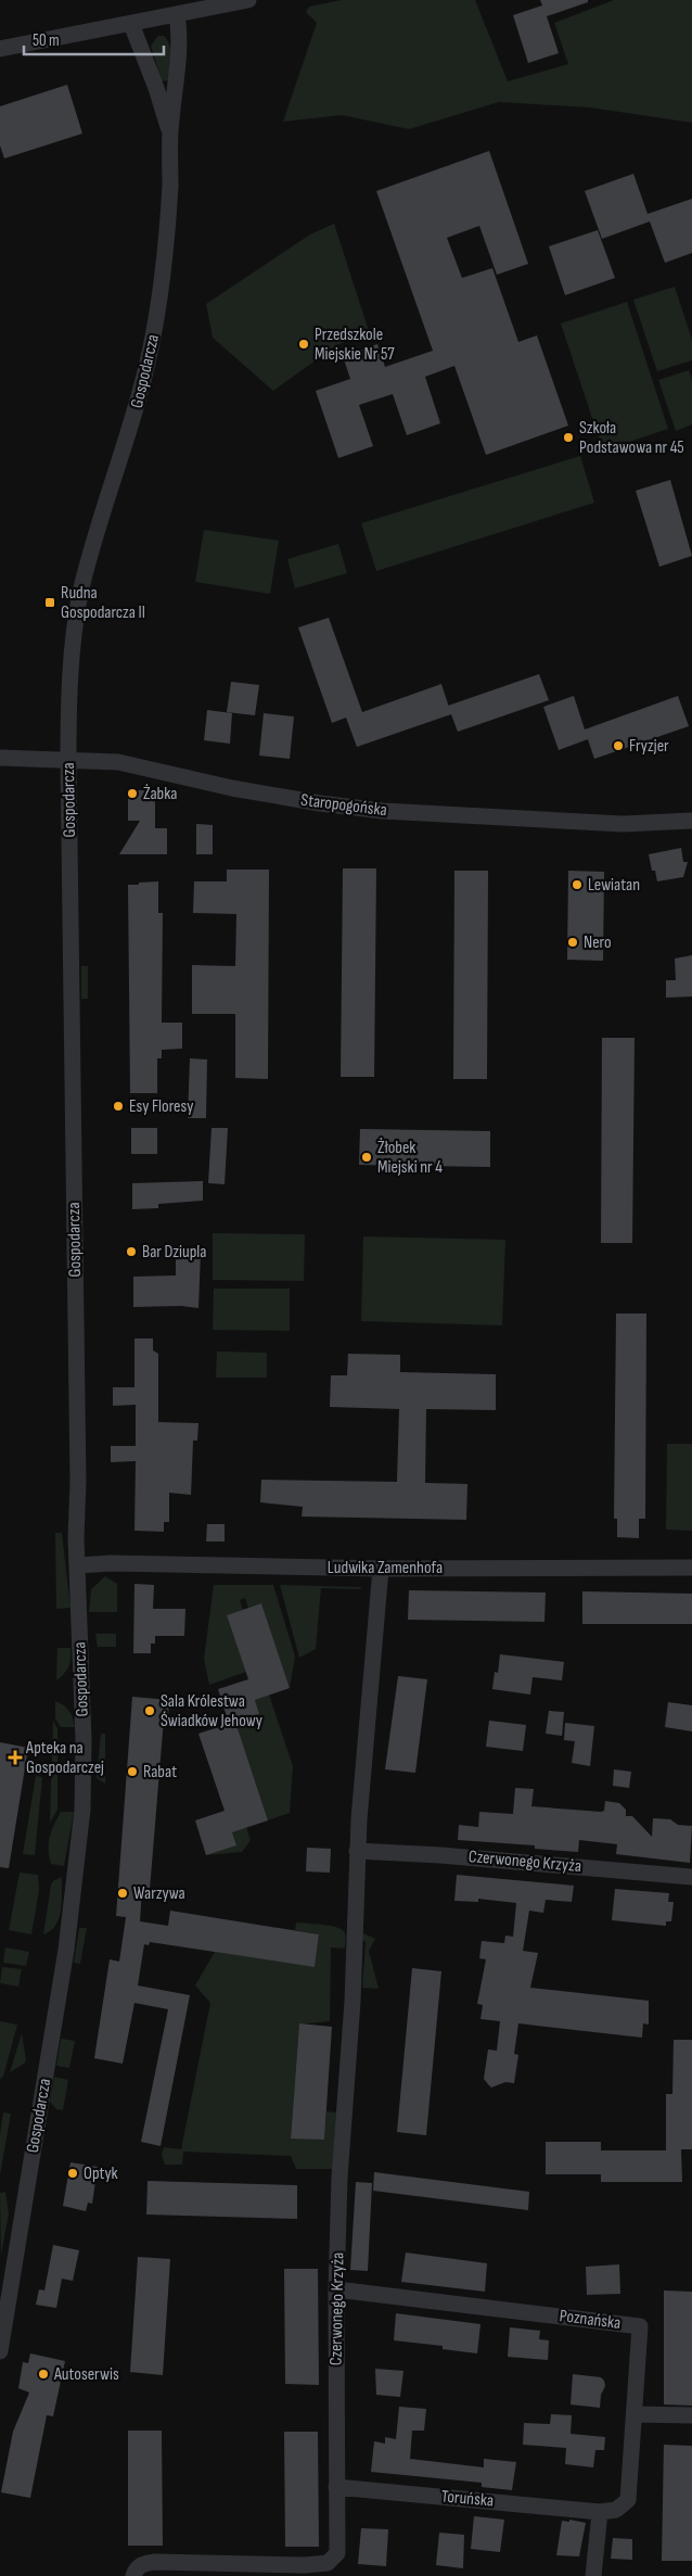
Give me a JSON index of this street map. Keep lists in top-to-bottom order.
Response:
{
  "streets": {
    "street": [
      "Gospodarcza",
      "Staropogońska",
      "Ludwika Zamenhofa",
      "Czerwonego Krzyża",
      "Poznańska",
      "Toruńska"
    ]
  },
  "crossings": [
    ["Gospodarcza", "Staropogońska"],
    ["Gospodarcza", "Ludwika Zamenhofa"],
    ["Ludwika Zamenhofa", "Czerwonego Krzyża"],
    ["Czerwonego Krzyża", "Poznańska"],
    ["Czerwonego Krzyża", "Toruńska"],
    ["Poznańska", "Toruńska"]
  ],
  "places": {
    "other": [
      "Przedszkole Miejskie Nr 57",
      "Szkoła Podstawowa nr 45",
      "Fryzjer",
      "Żabka",
      "Lewiatan",
      "Nero",
      "Esy Floresy",
      "Żłobek Miejski nr 4",
      "Bar Dziupla",
      "Sala Królestwa Świadków Jehowy",
      "Rabat",
      "Warzywa",
      "Optyk",
      "Autoserwis"
    ],
    "transit": ["Rudna Gospodarcza II"],
    "health": ["Apteka na Gospodarczej"]
  },
  "scale_bar": "50 m"
}
